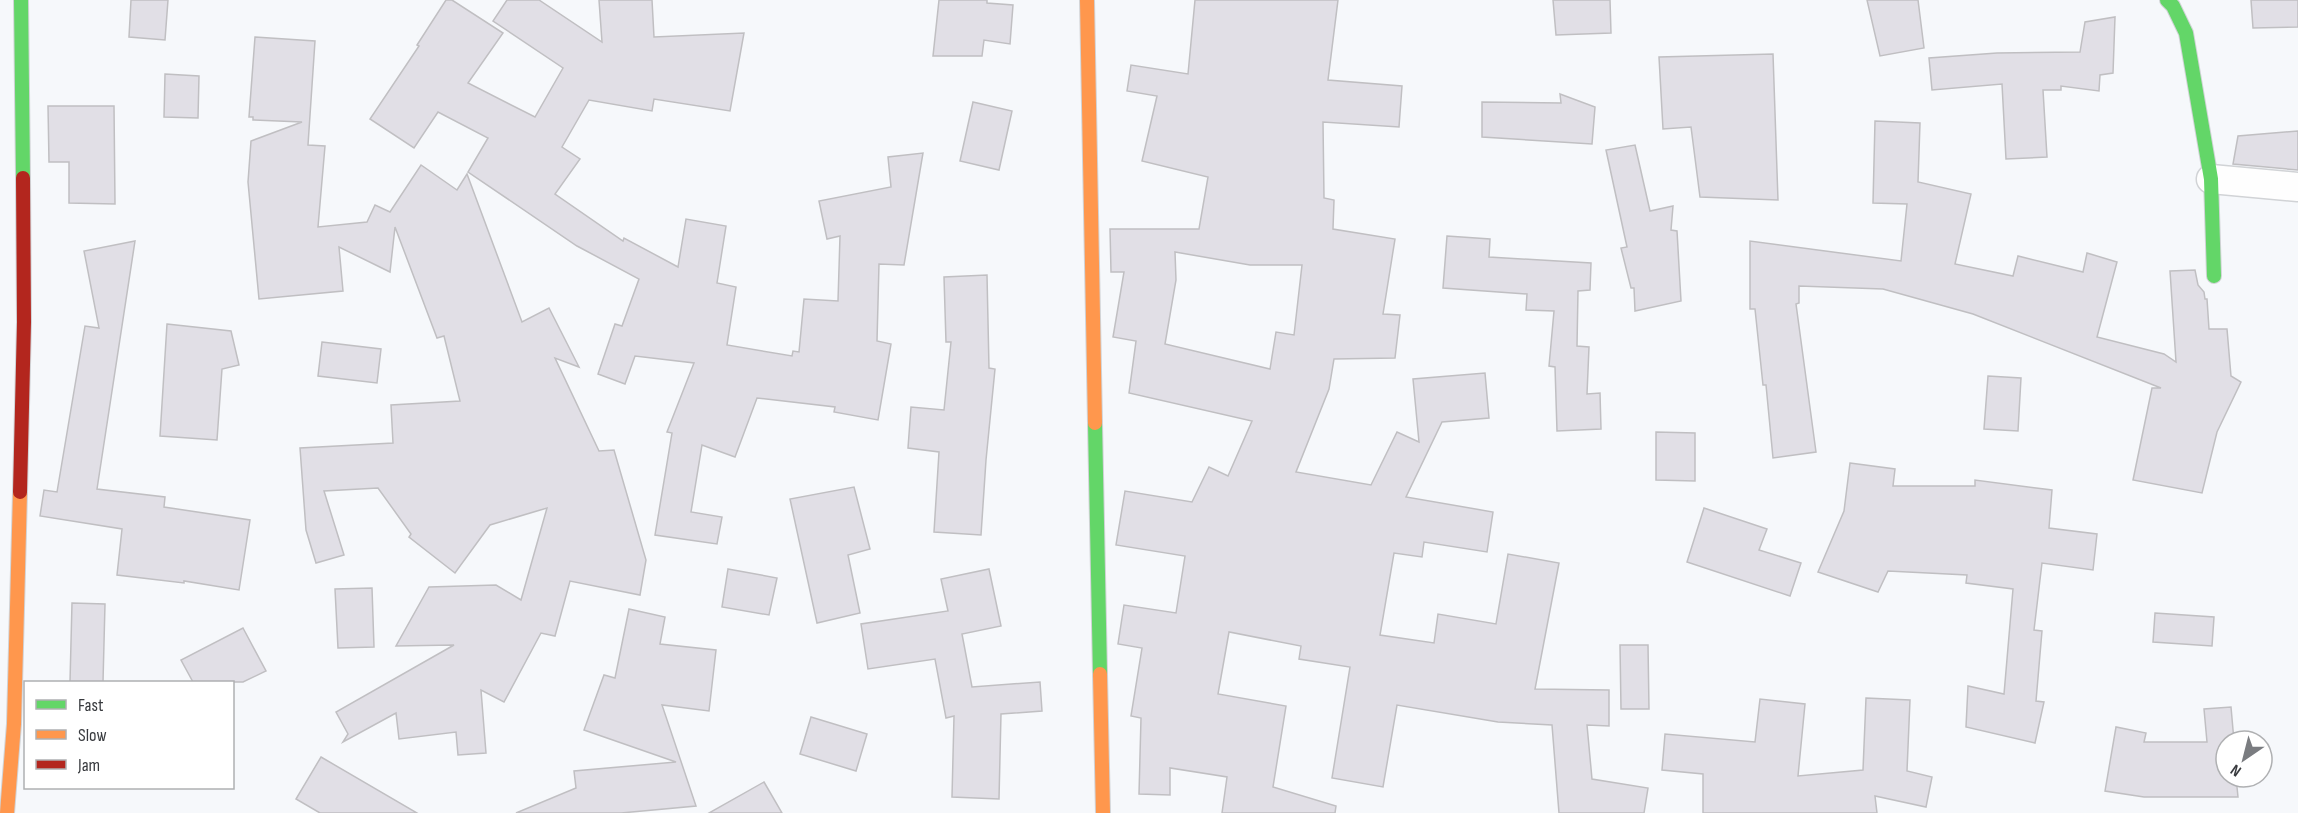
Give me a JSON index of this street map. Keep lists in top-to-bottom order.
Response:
{
  "legend": ["Fast", "Slow", "Jam"],
  "north": "bottom left"
}
